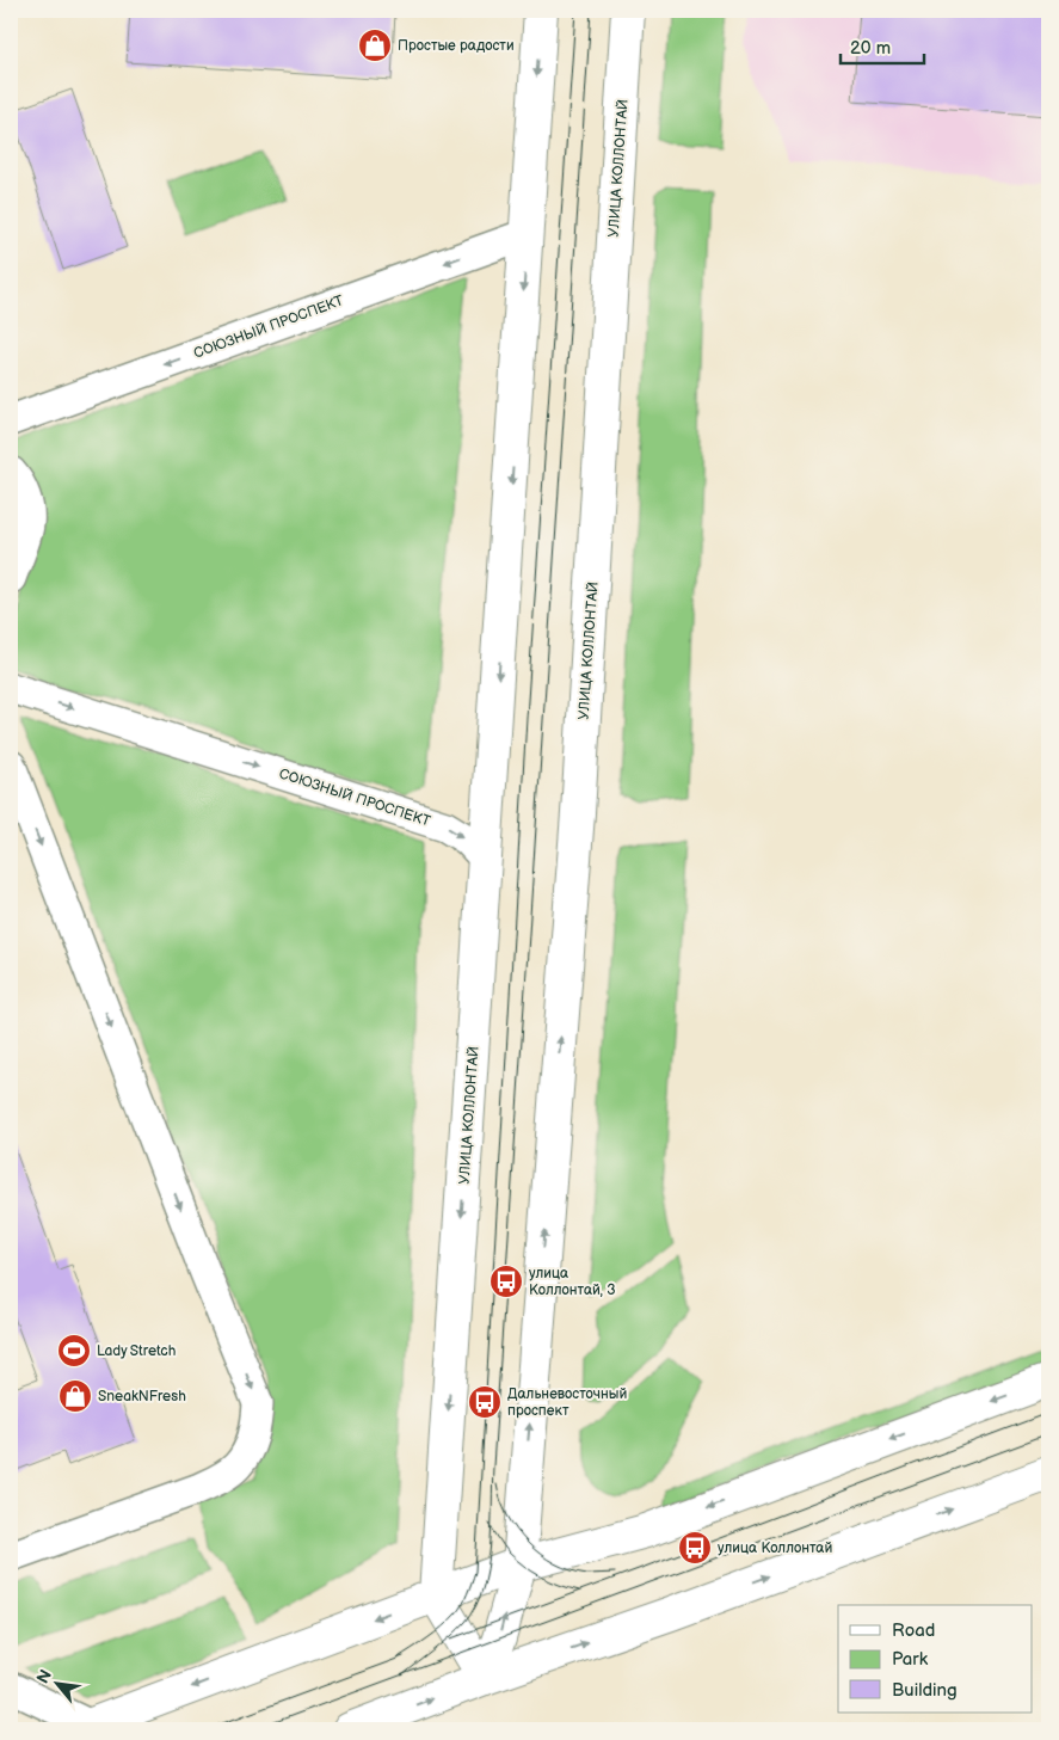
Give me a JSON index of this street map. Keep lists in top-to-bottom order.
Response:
{
  "streets": {
    "main road": ["УЛИЦА КОЛЛОНТАЙ"],
    "street": ["СОЮЗНЫЙ ПРОСПЕКТ"]
  },
  "crossings": [
    ["УЛИЦА КОЛЛОНТАЙ", "СОЮЗНЫЙ ПРОСПЕКТ"]
  ],
  "places": {
    "shop": ["Простые радости", "SneakNFresh"],
    "bus stop": ["улица Коллонтай, 3", "Дальневосточный проспект", "улица Коллонтай"],
    "sports": ["Lady Stretch"]
  },
  "legend": ["Road", "Park", "Building"],
  "scale_bar": "20 m",
  "north": "top left"
}
